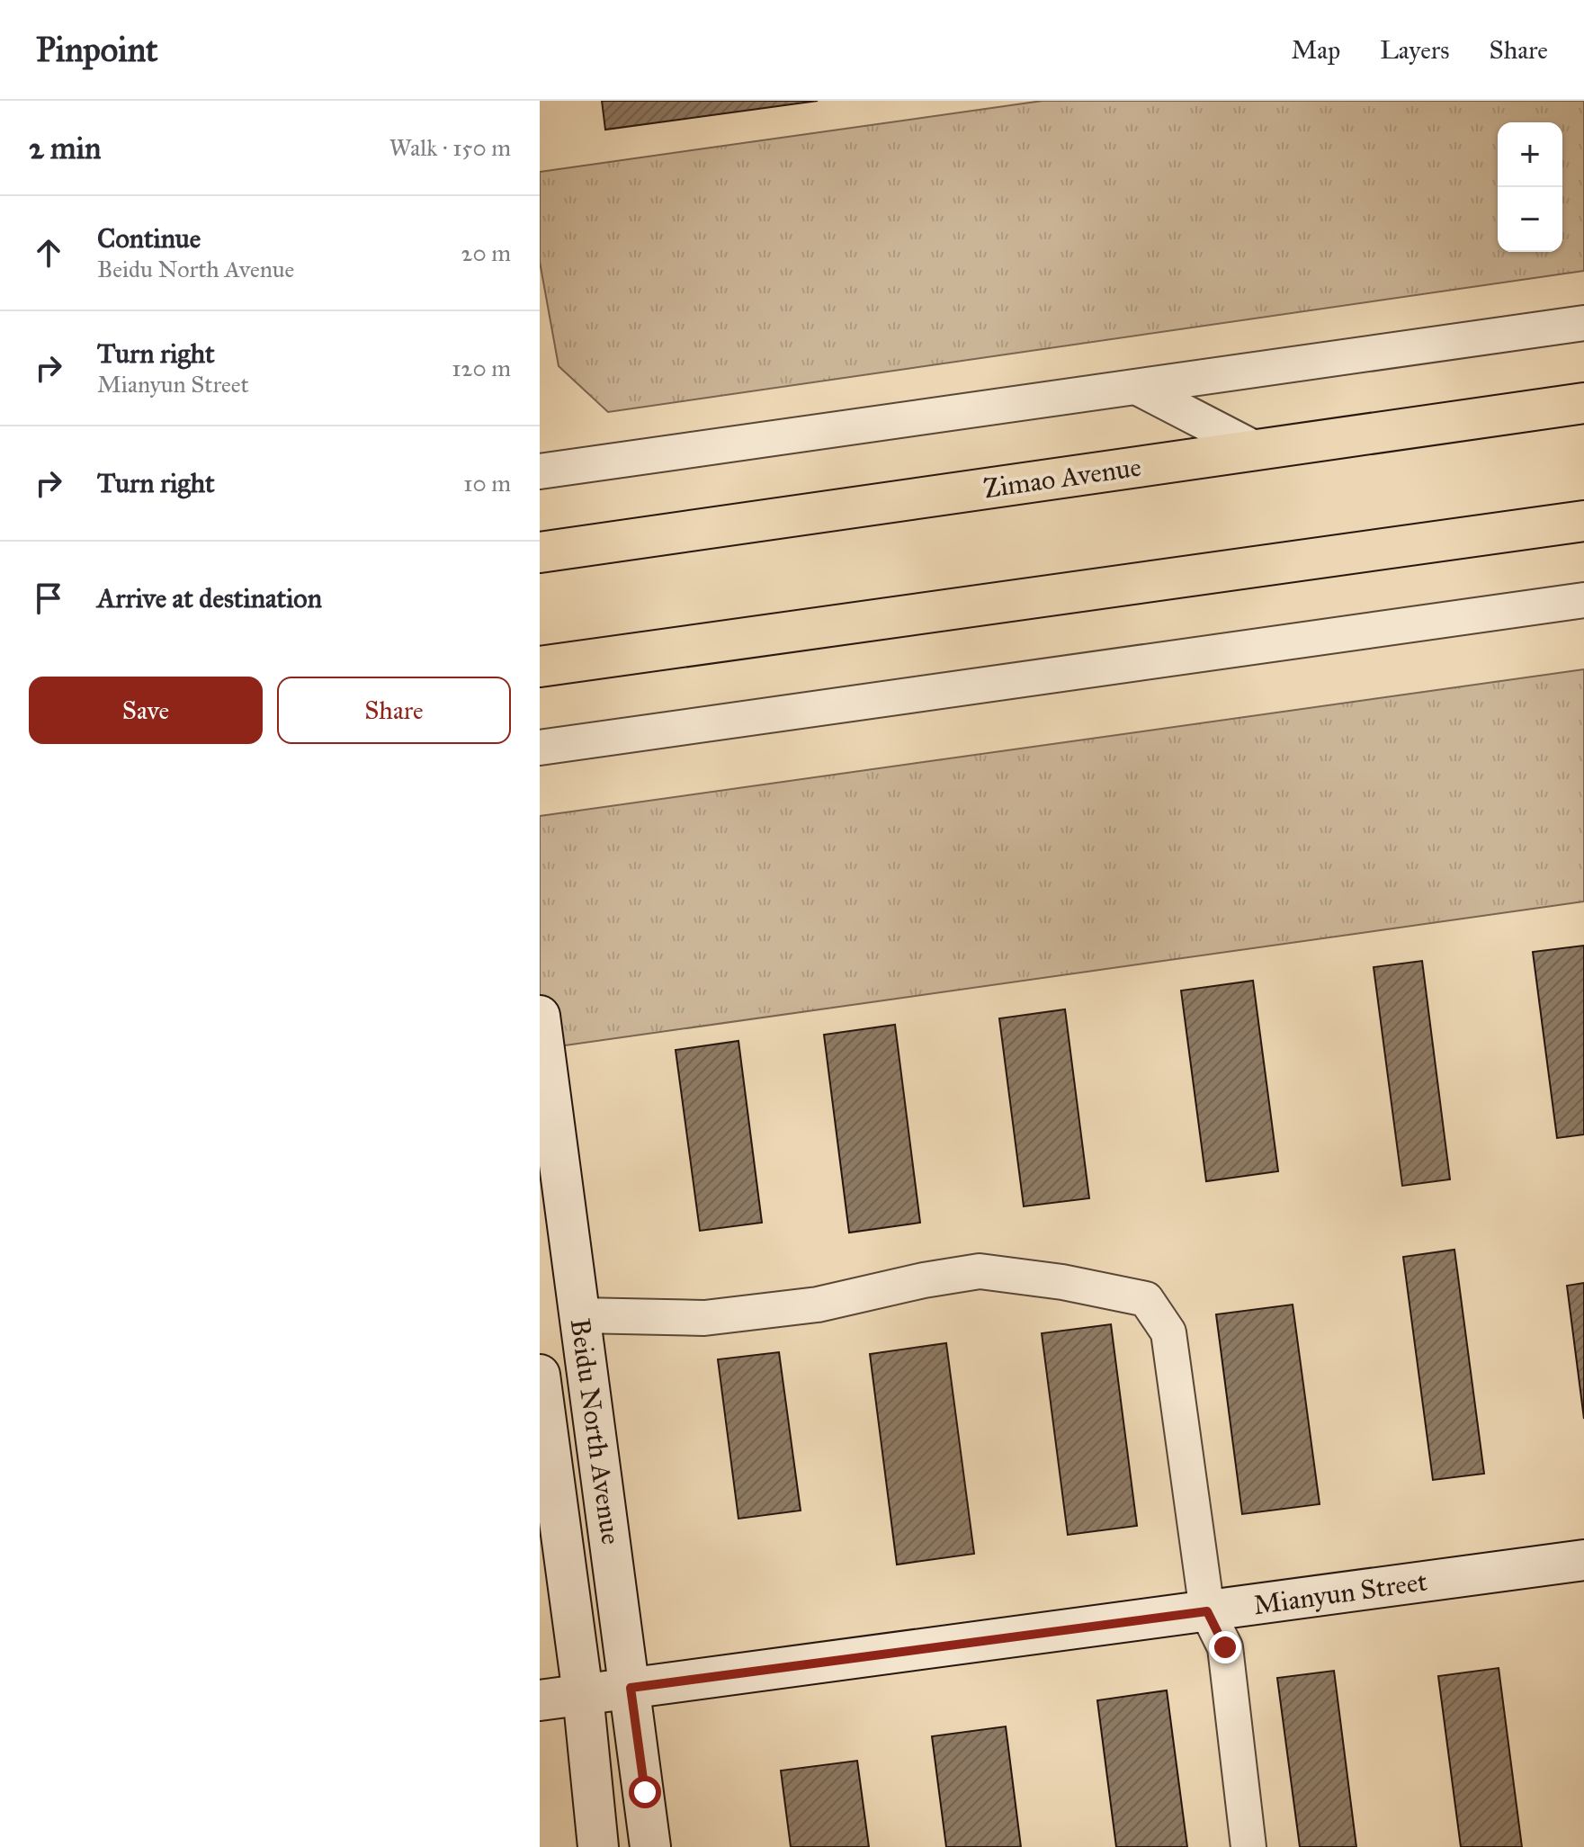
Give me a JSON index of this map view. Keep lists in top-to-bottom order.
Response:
{
  "streets": {
    "highway": ["Zimao Avenue"],
    "street": ["Beidu North Avenue", "Mianyun Street"]
  },
  "crossings": [
    ["Beidu North Avenue", "Mianyun Street"]
  ],
  "page": {
    "header": "Pinpoint",
    "nav": ["Map", "Layers", "Share"],
    "heading": ["2 min", "Walk · 150 m"],
    "map_buttons": ["+", "−"],
    "list": [
      ["Continue", "Beidu North Avenue", "20 m"],
      ["Turn right", "Mianyun Street", "120 m"],
      ["Turn right", "10 m"],
      "Arrive at destination"
    ],
    "buttons": ["Save", "Share"]
  }
}
